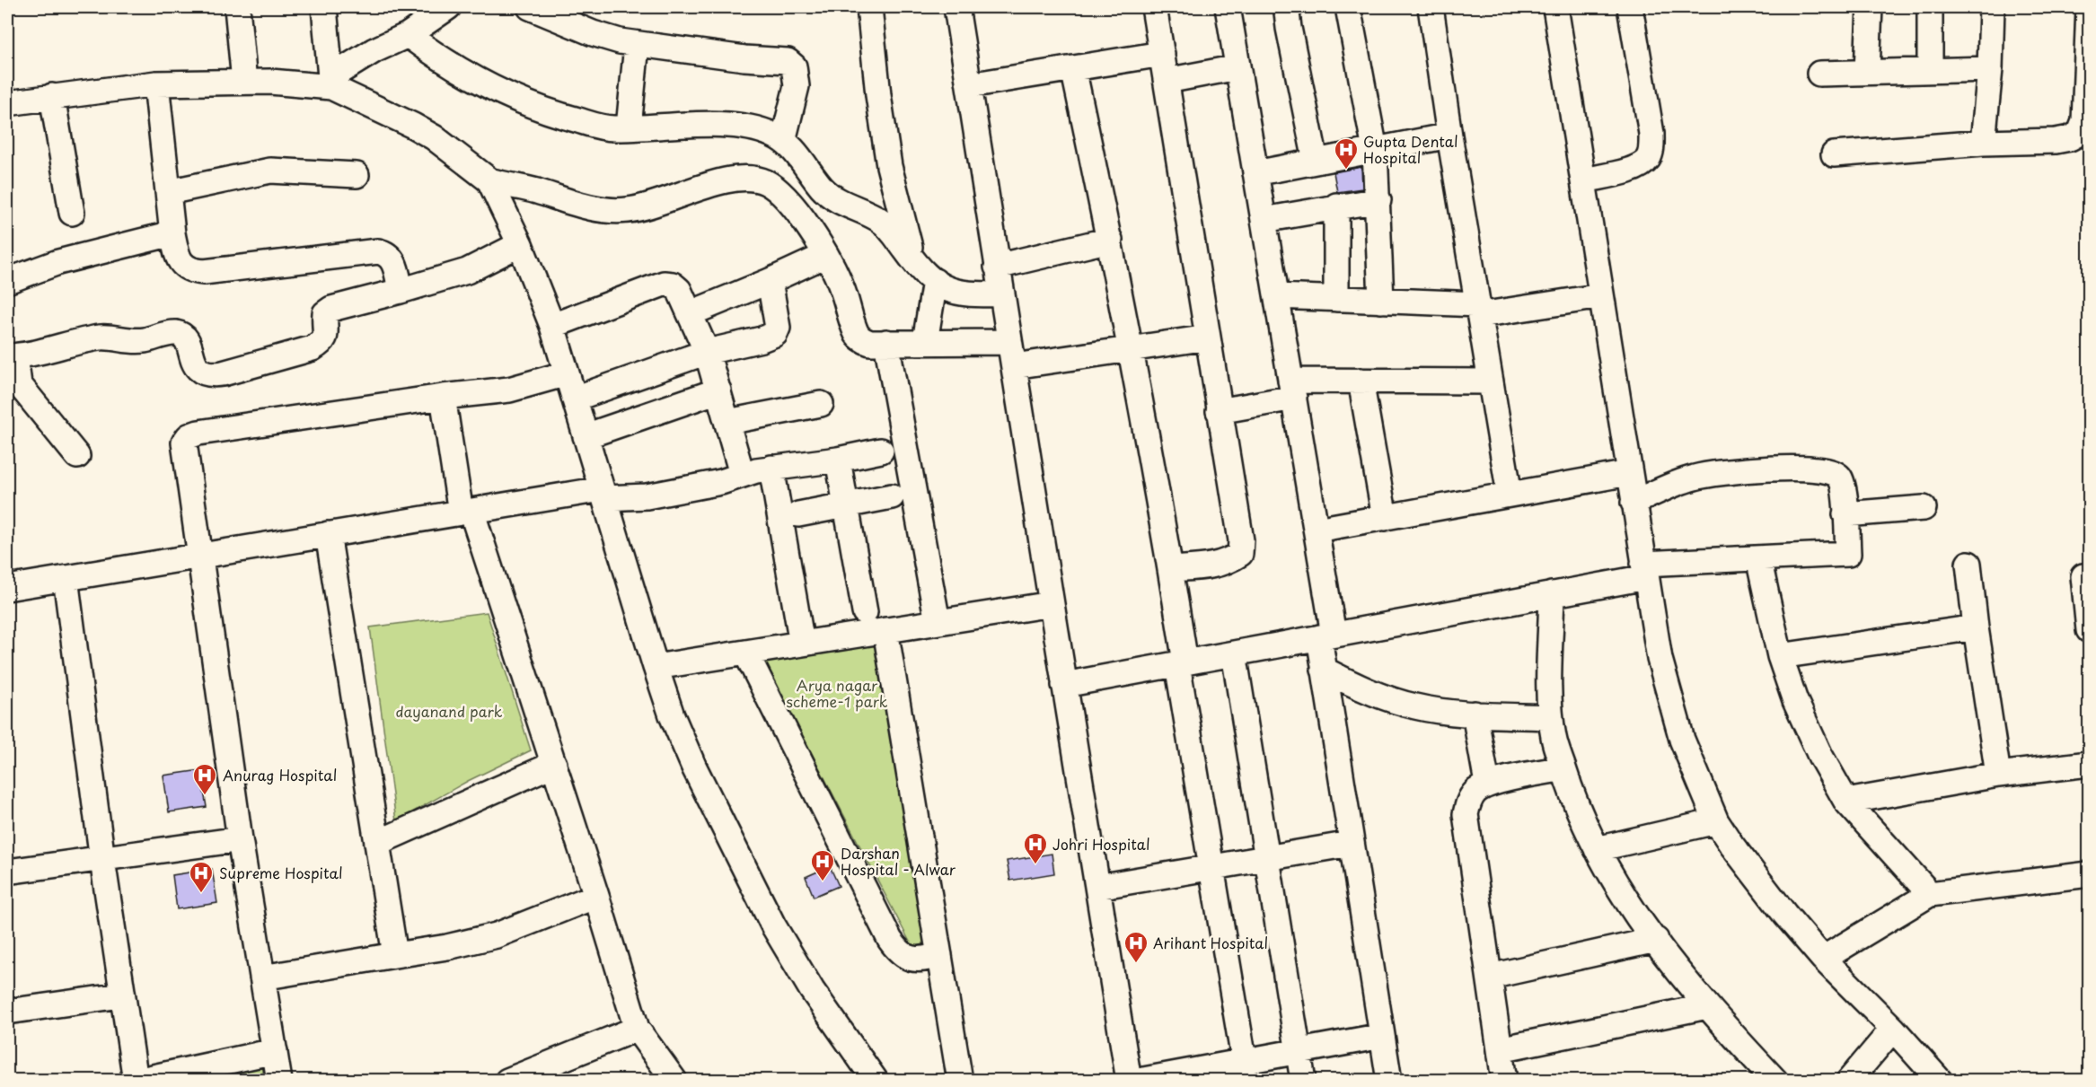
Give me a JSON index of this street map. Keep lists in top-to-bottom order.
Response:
{
  "parks": ["Arya nagar scheme-1 park", "dayanand park"],
  "places": {
    "hospital": [
      "Gupta Dental Hospital",
      "Anurag Hospital",
      "Johri Hospital",
      "Darshan Hospital - Alwar",
      "Supreme Hospital",
      "Arihant Hospital"
    ]
  }
}
